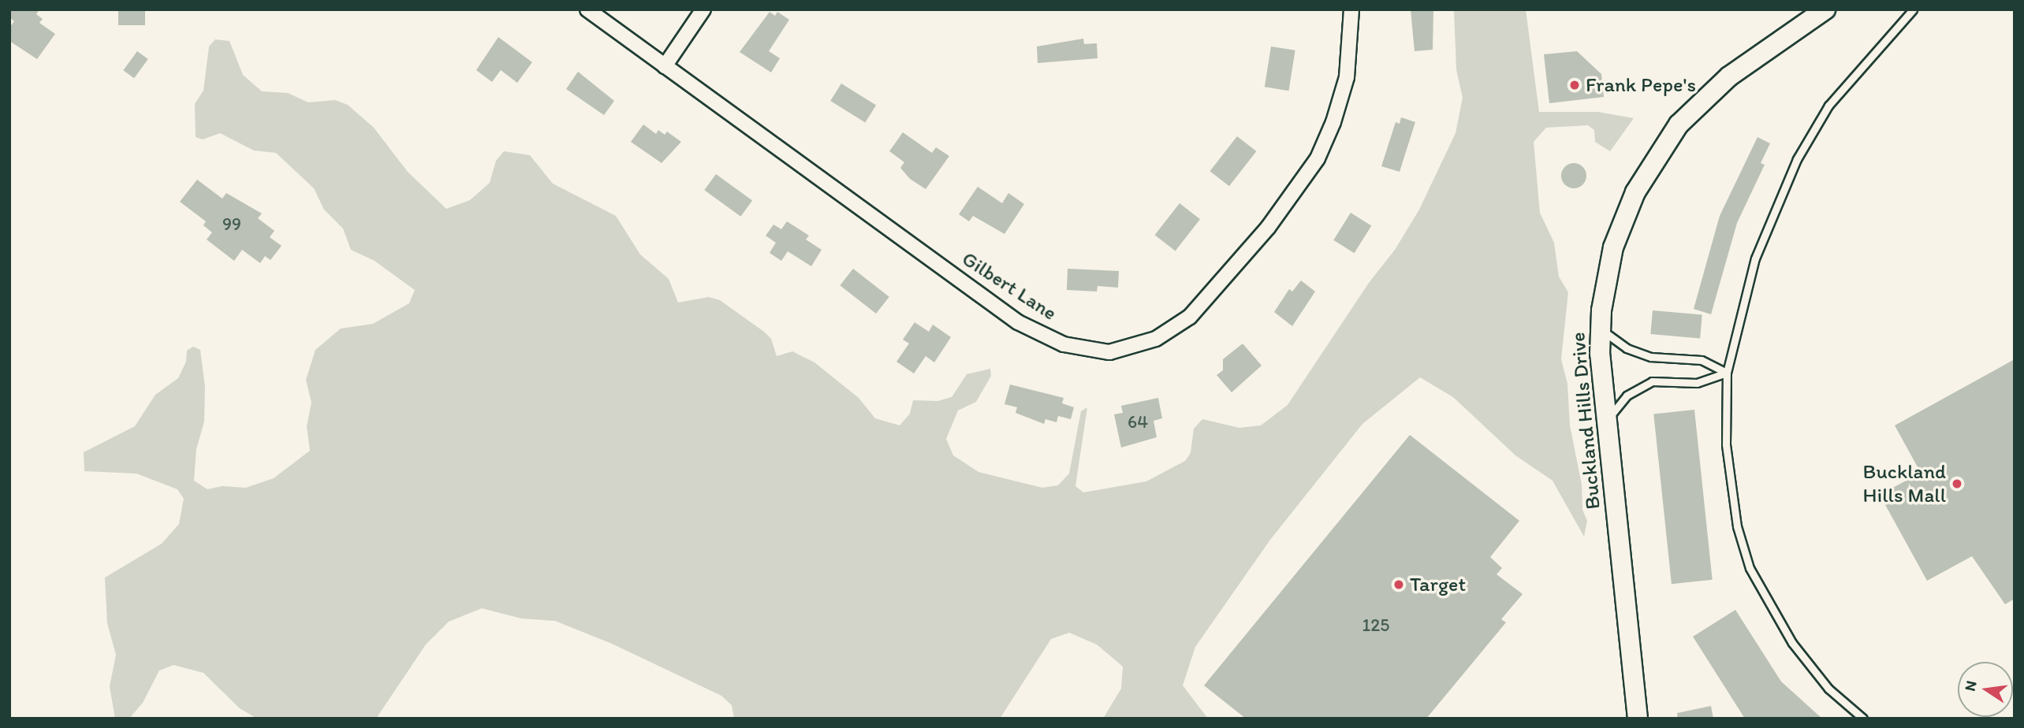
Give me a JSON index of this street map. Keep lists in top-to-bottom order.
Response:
{
  "streets": {
    "street": ["Gilbert Lane", "Buckland Hills Drive"]
  },
  "places": ["Frank Pepe's", "Buckland Hills Mall", "Target"],
  "house_numbers": ["99", "64", "125"],
  "north": "left"
}
